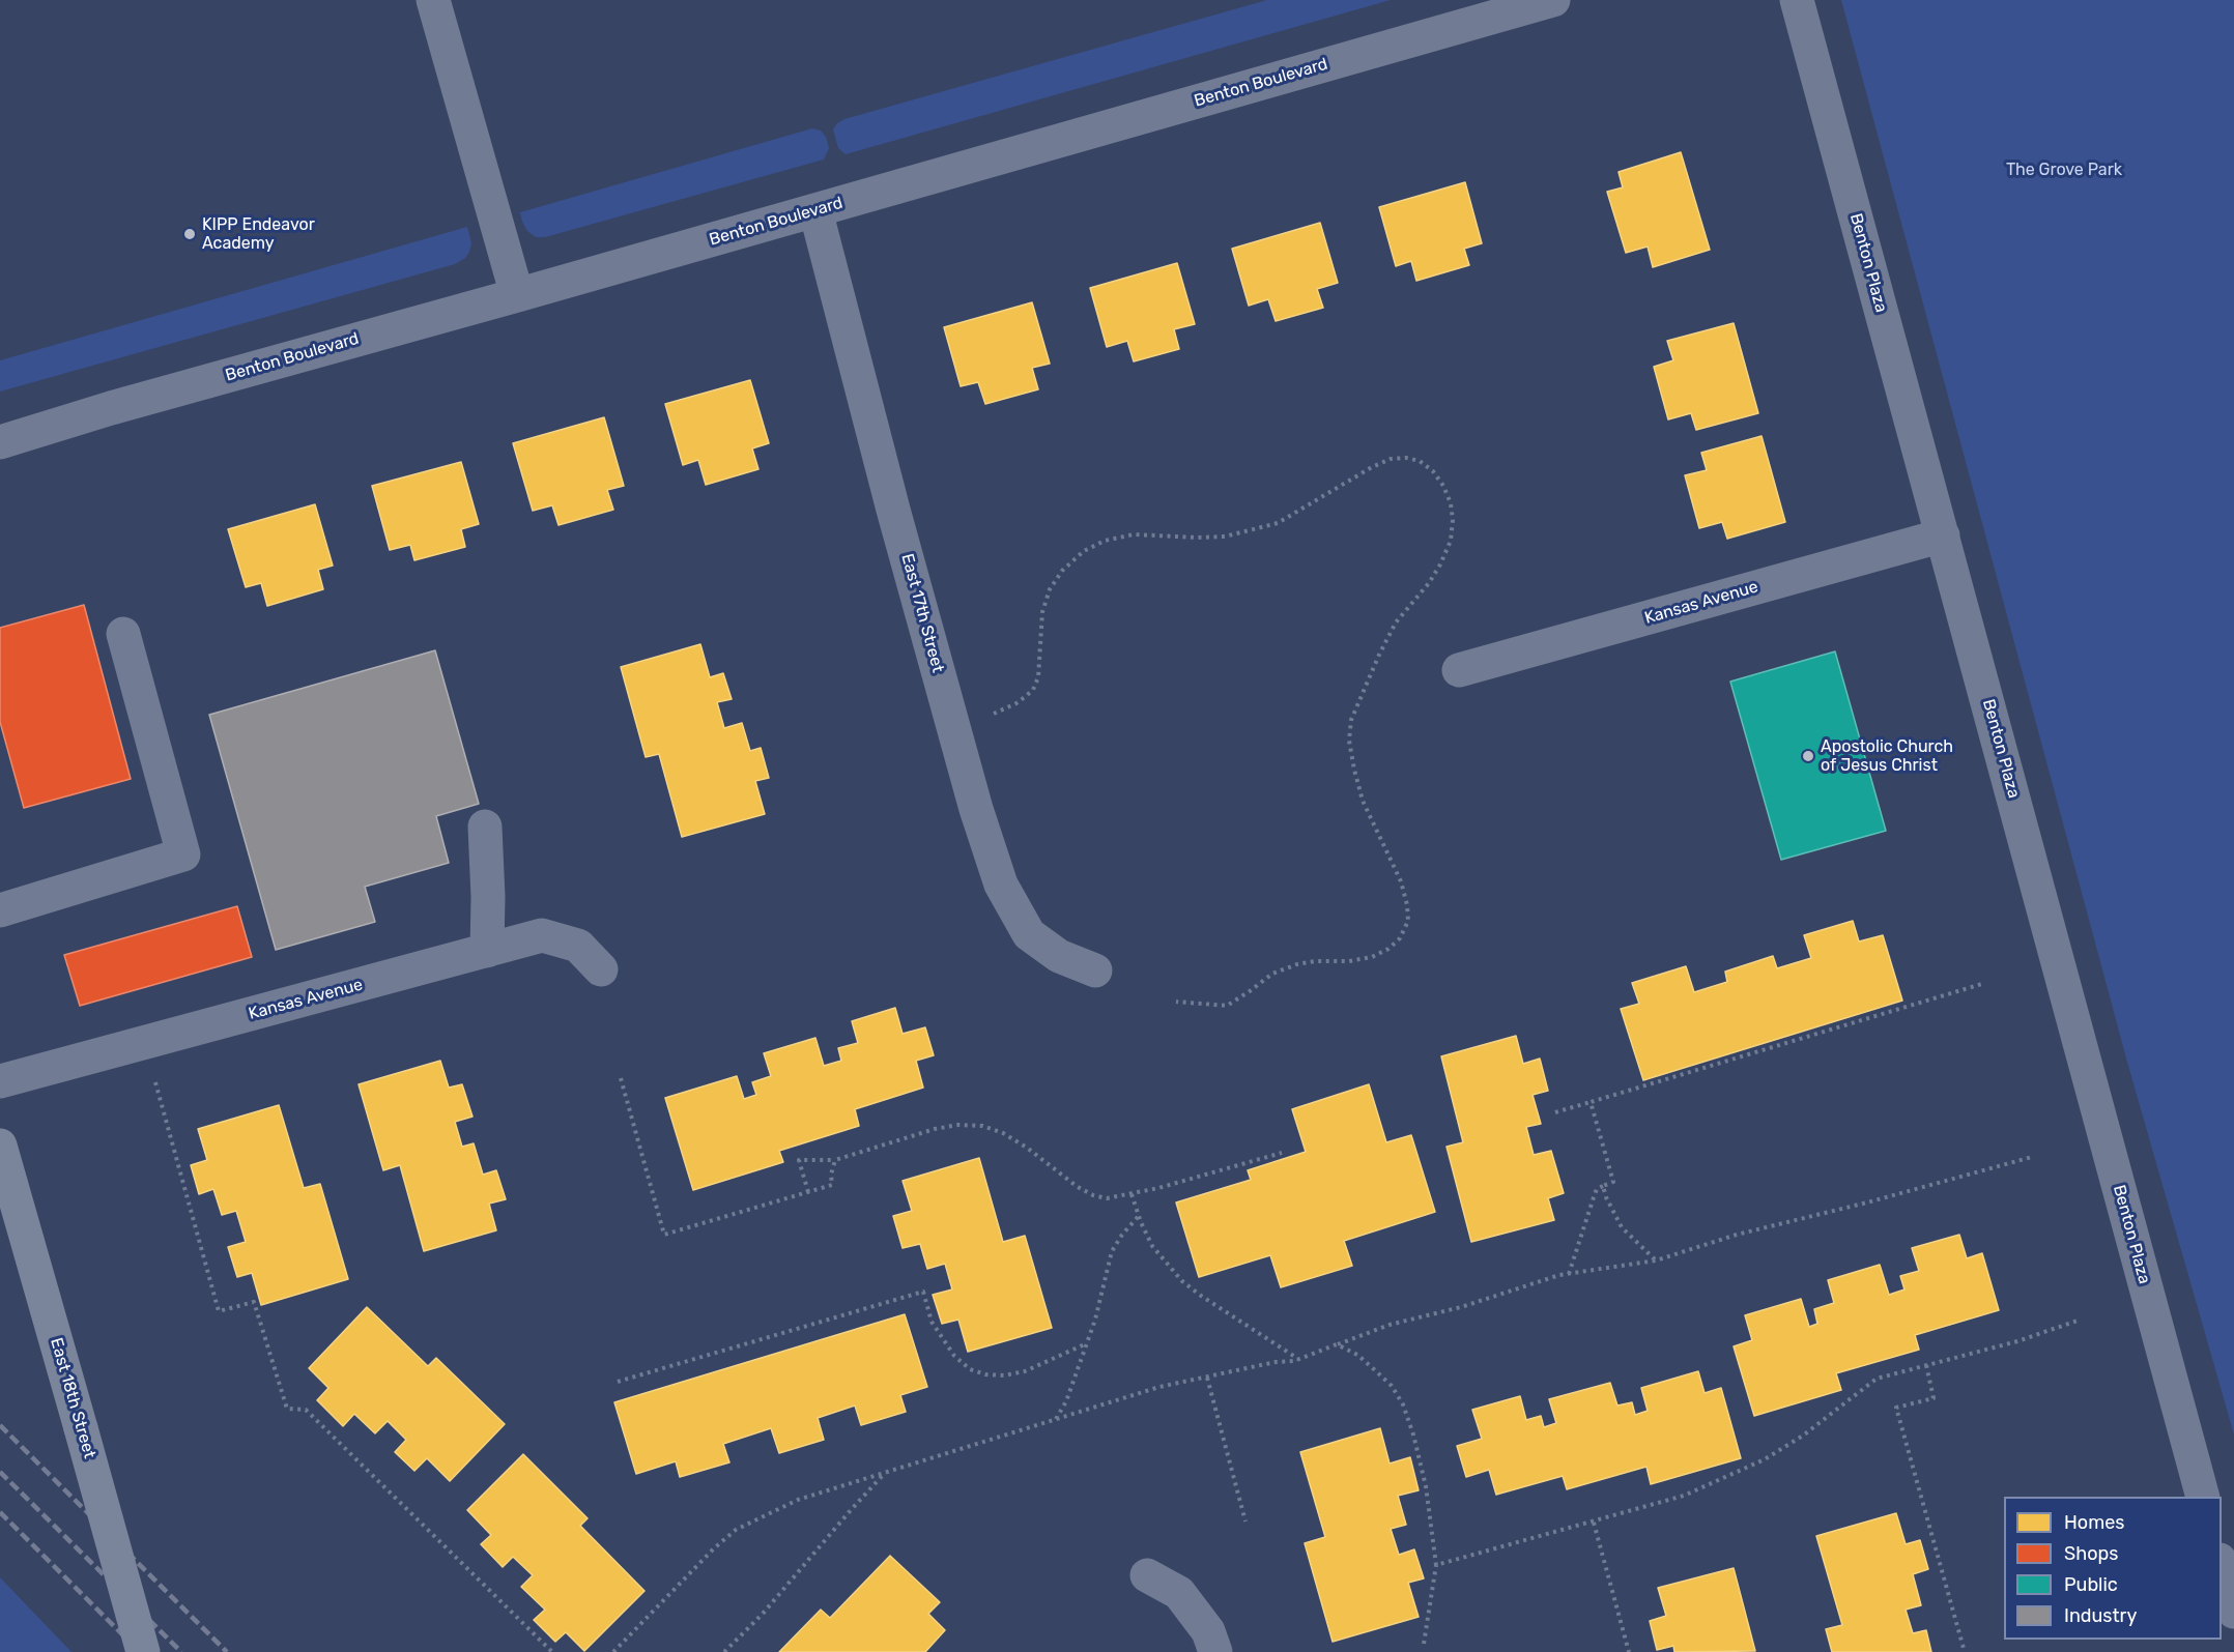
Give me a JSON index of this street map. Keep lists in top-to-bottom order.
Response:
{
  "streets": {
    "main road": ["East 18th Street"],
    "street": [
      "Benton Boulevard",
      "Benton Plaza",
      "Kansas Avenue",
      "East 17th Street"
    ]
  },
  "crossings": [
    ["Benton Boulevard", "East 17th Street"],
    ["Benton Plaza", "Kansas Avenue"]
  ],
  "parks": ["The Grove Park"],
  "places": ["KIPP Endeavor Academy", "Apostolic Church of Jesus Christ"],
  "legend": [
    "Homes",
    "Shops",
    "Public",
    "Industry"
  ]
}
